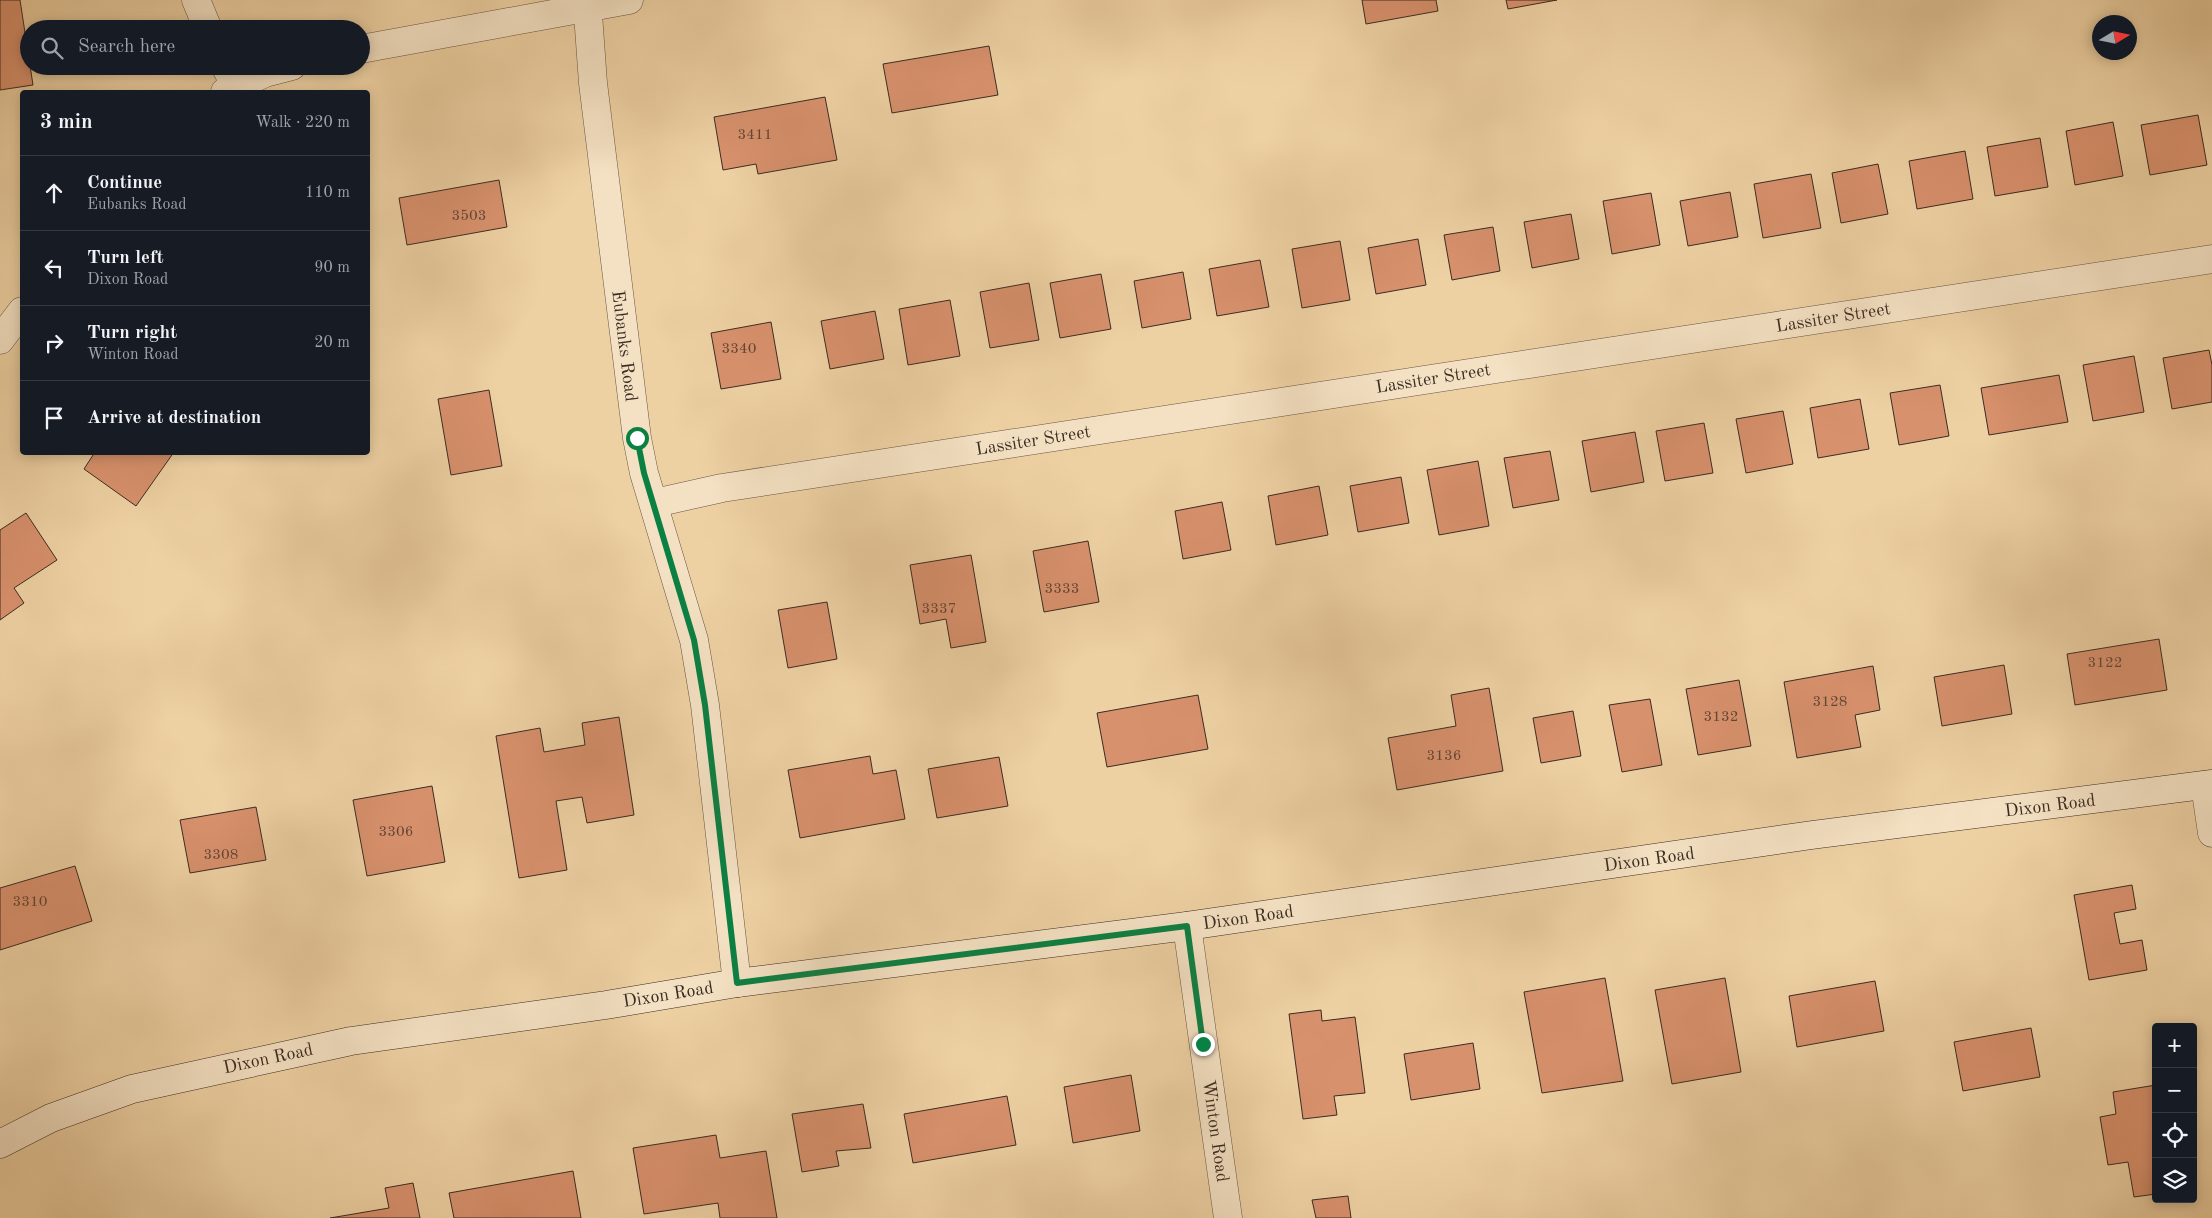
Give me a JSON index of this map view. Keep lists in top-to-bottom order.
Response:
{
  "streets": {
    "street": [
      "Lassiter Street",
      "Eubanks Road",
      "Dixon Road",
      "Winton Road"
    ]
  },
  "crossings": [
    ["Lassiter Street", "Eubanks Road"],
    ["Eubanks Road", "Dixon Road"],
    ["Dixon Road", "Winton Road"]
  ],
  "house_numbers": [
    "3411",
    "3503",
    "3340",
    "3333",
    "3337",
    "3122",
    "3128",
    "3132",
    "3136",
    "3306",
    "3308",
    "3310"
  ],
  "north": "right",
  "page": {
    "search": "Search here",
    "heading": ["3 min", "Walk · 220 m"],
    "list": [
      ["Continue", "Eubanks Road", "110 m"],
      ["Turn left", "Dixon Road", "90 m"],
      ["Turn right", "Winton Road", "20 m"],
      "Arrive at destination"
    ],
    "map_buttons": ["+", "−"]
  }
}
